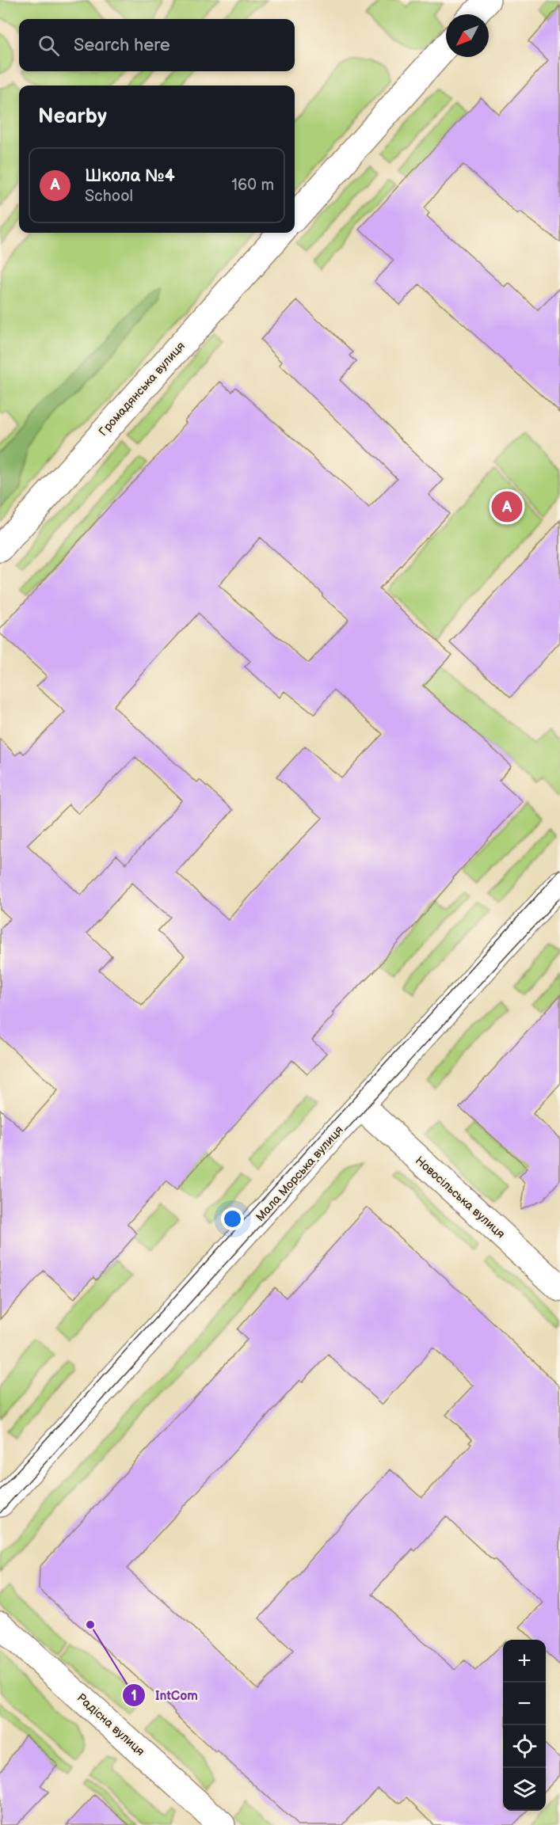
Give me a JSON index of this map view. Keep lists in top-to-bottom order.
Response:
{
  "streets": {
    "street": [
      "Громадянська вулиця",
      "Мала Морська вулиця",
      "Новосільська вулиця",
      "Радісна вулиця"
    ]
  },
  "crossings": [
    ["Мала Морська вулиця", "Новосільська вулиця"]
  ],
  "places": ["IntCom"],
  "north": "bottom left",
  "page": {
    "search": "Search here",
    "heading": "Nearby",
    "list": [
      {
        "mark": "A",
        "name": "Школа №4",
        "note": "School",
        "value": "160 m"
      }
    ],
    "pins": "A",
    "map_buttons": ["+", "−"]
  }
}
